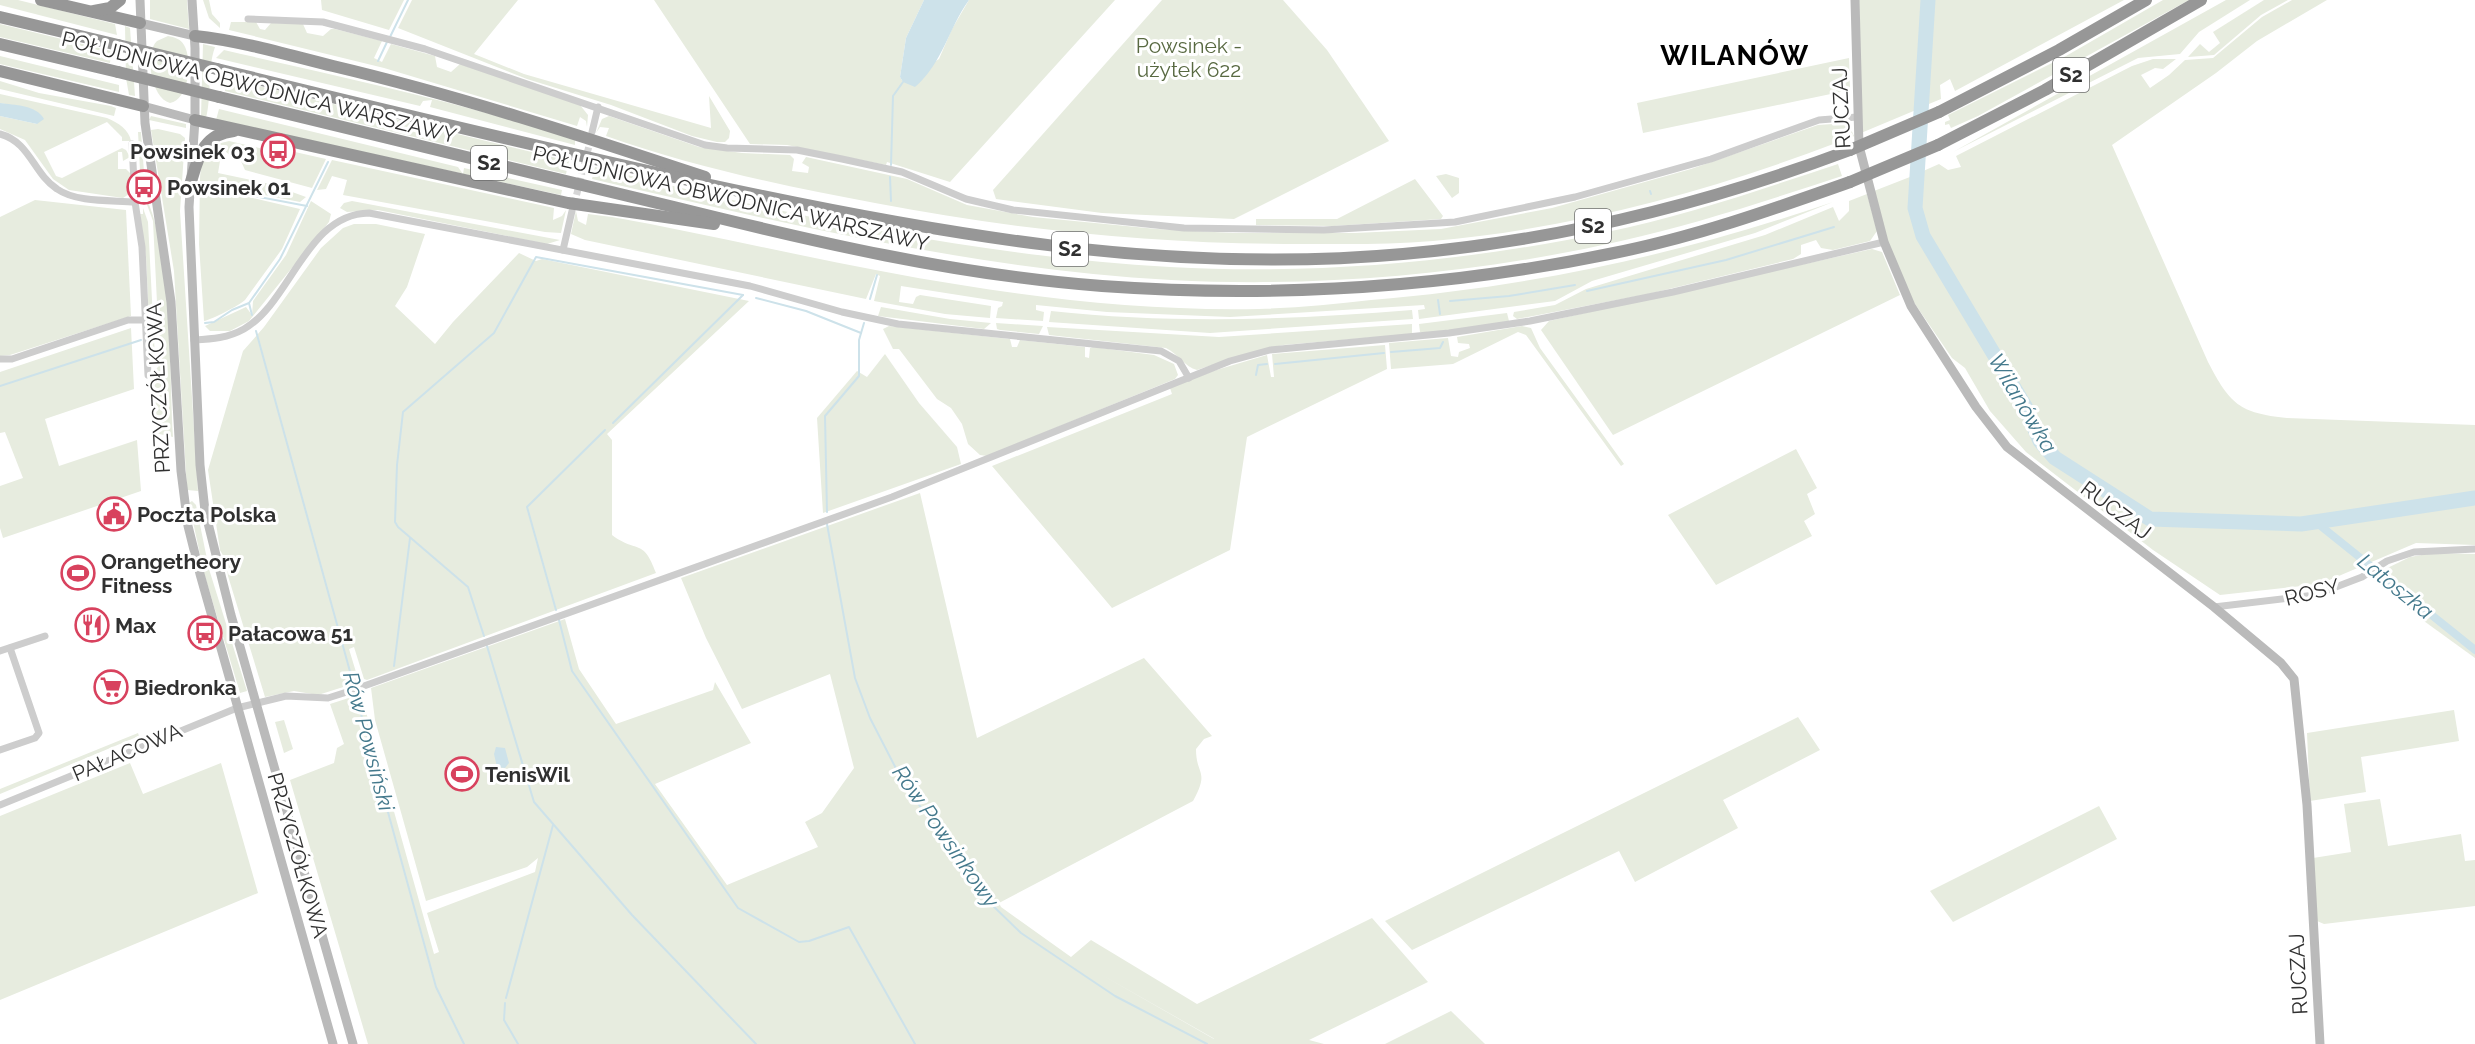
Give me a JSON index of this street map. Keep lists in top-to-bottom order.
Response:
{
  "streets": {
    "highway": ["S2", "POŁUDNIOWA OBWODNICA WARSZAWY"],
    "main road": ["RUCZAJ", "PRZYCZÓŁKOWA"],
    "street": ["ROSY", "PAŁACOWA"]
  },
  "crossings": [
    ["RUCZAJ", "ROSY"],
    ["RUCZAJ", "PAŁACOWA"],
    ["PRZYCZÓŁKOWA", "PAŁACOWA"]
  ],
  "districts": ["WILANÓW"],
  "water": [
    "Wilanówka",
    "Latoszka",
    "Rów Powsiński",
    "Rów Powsinkowy"
  ],
  "parks": ["Powsinek - użytek 622"],
  "places": {
    "bus stop": ["Powsinek 03", "Powsinek 01", "Pałacowa 51"],
    "public building": ["Poczta Polska"],
    "sports": ["Orangetheory Fitness", "TenisWil"],
    "restaurant": ["Max"],
    "supermarket": ["Biedronka"]
  }
}
